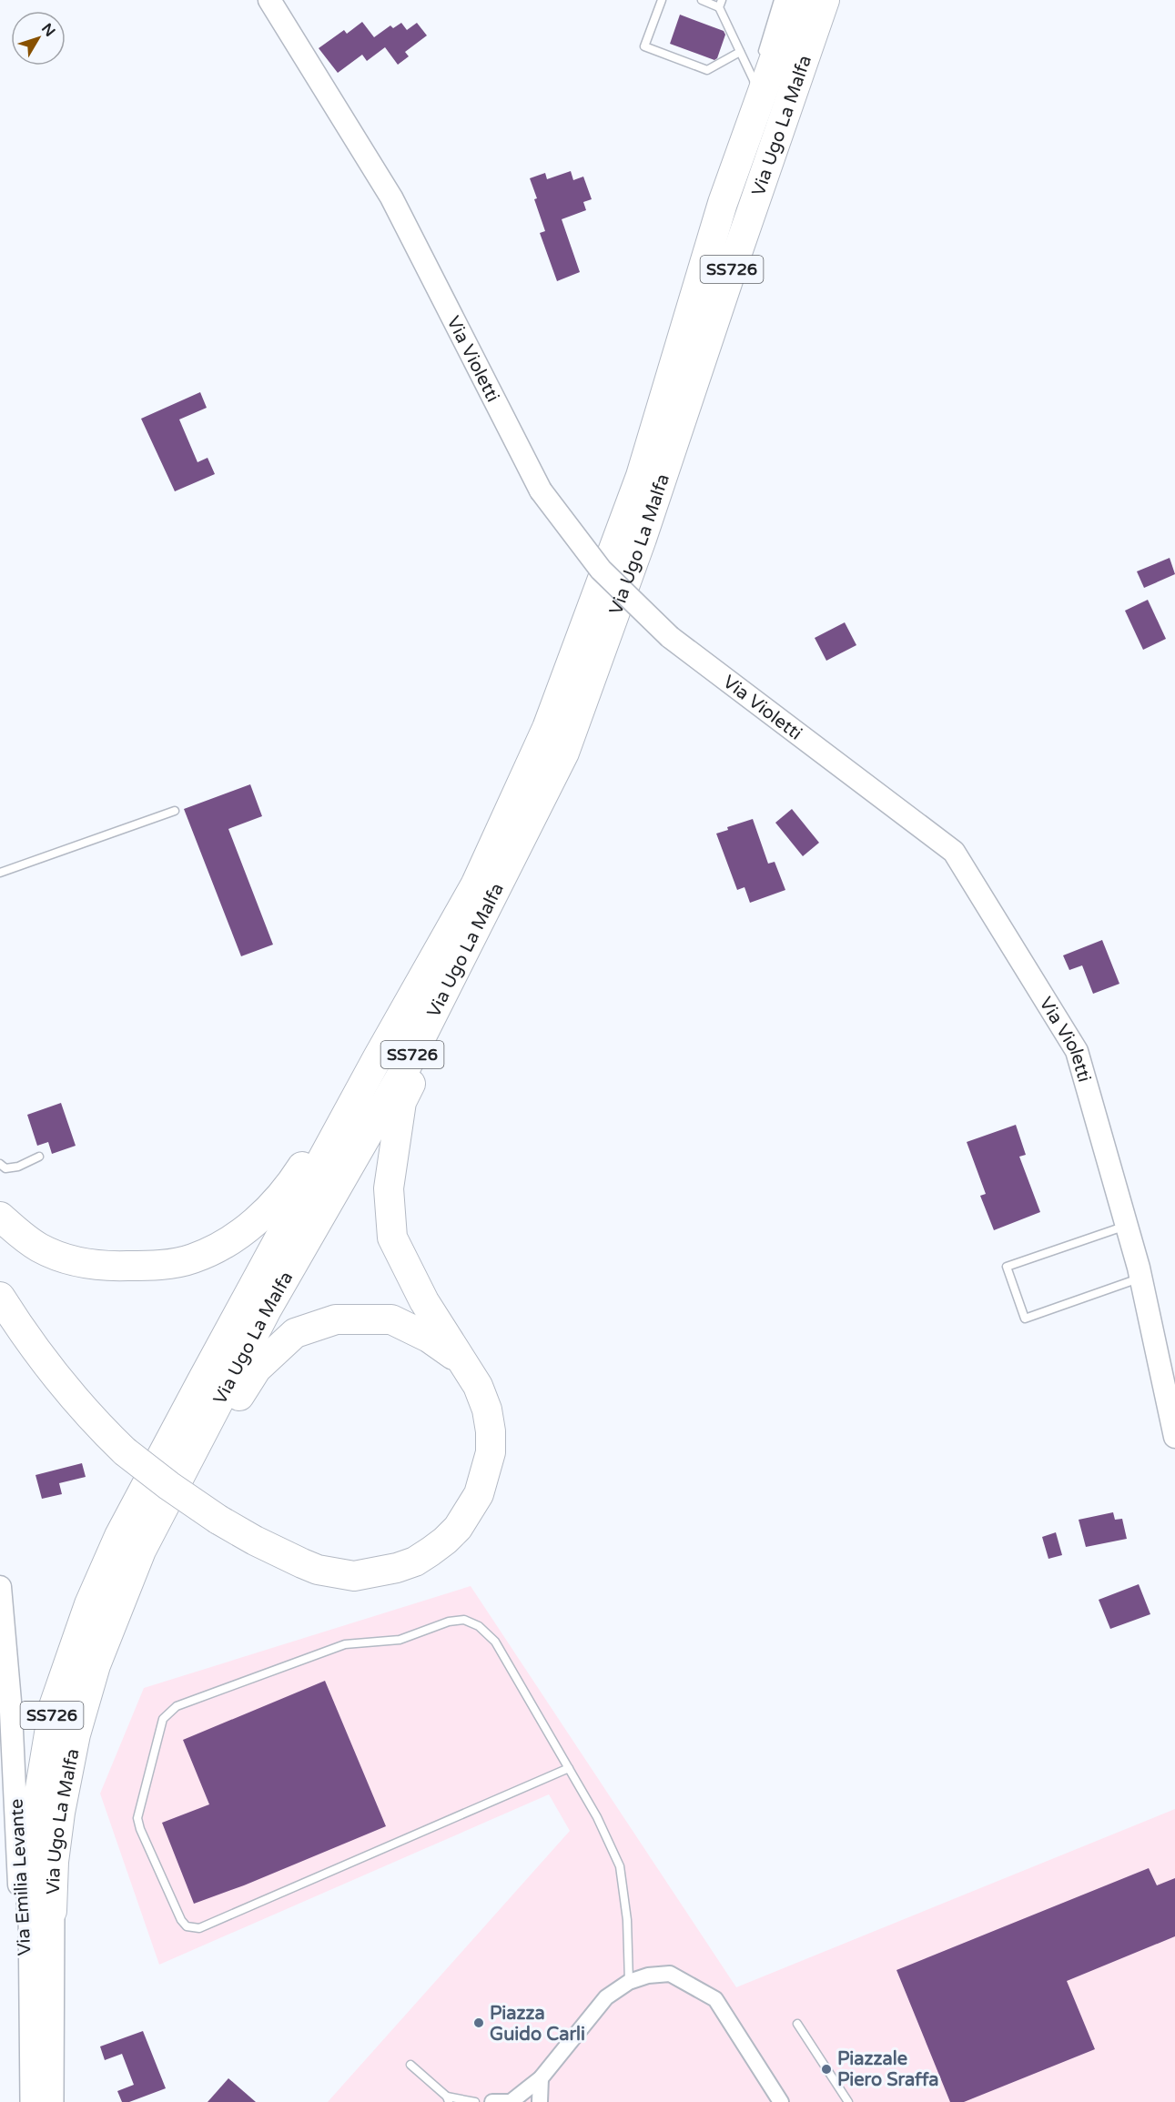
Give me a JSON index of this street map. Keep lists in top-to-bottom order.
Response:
{
  "streets": {
    "highway": ["Via Ugo La Malfa", "SS726"],
    "street": ["Via Violetti", "Via Emilia Levante"]
  },
  "crossings": [
    ["Via Ugo La Malfa", "Via Emilia Levante"]
  ],
  "places": ["Piazza Guido Carli", "Piazzale Piero Sraffa"],
  "north": "top right"
}
